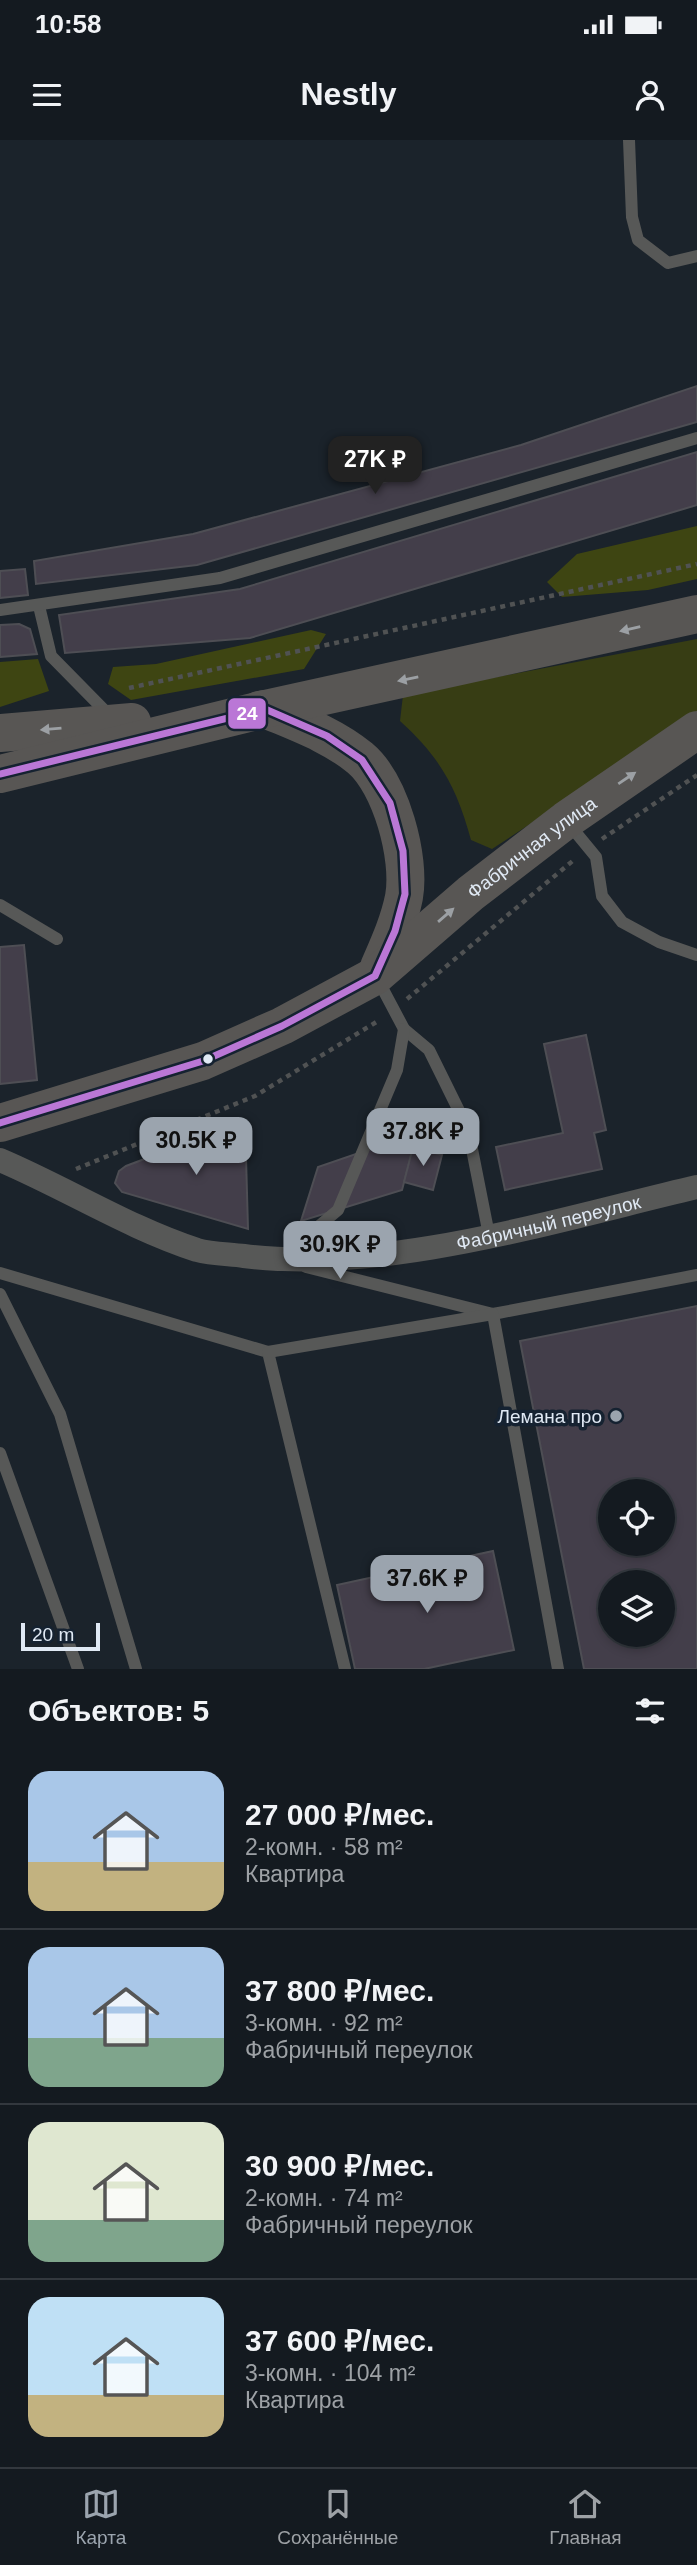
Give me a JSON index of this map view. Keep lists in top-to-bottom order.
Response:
{
  "streets": {
    "main road": ["Фабричная улица"],
    "street": ["Фабричный переулок"]
  },
  "places": ["Лемана про"],
  "lines": ["transit line 24"],
  "scale_bar": "20 m",
  "page": {
    "status": "10:58",
    "header": "Nestly",
    "price": [
      "27K ₽",
      "37.8K ₽",
      "30.5K ₽",
      "30.9K ₽",
      "37.6K ₽"
    ],
    "scale": "20 m",
    "heading": "Объектов: 5",
    "list": [
      {
        "name": "27 000 ₽/мес.",
        "note": "2-комн. · 58 m² · Квартира"
      },
      {
        "name": "37 800 ₽/мес.",
        "note": "3-комн. · 92 m² · Фабричный переулок"
      },
      {
        "name": "30 900 ₽/мес.",
        "note": "2-комн. · 74 m² · Фабричный переулок"
      },
      {
        "name": "37 600 ₽/мес.",
        "note": "3-комн. · 104 m² · Квартира"
      }
    ],
    "tabs": ["Карта", "Сохранённые", "Главная"]
  }
}
